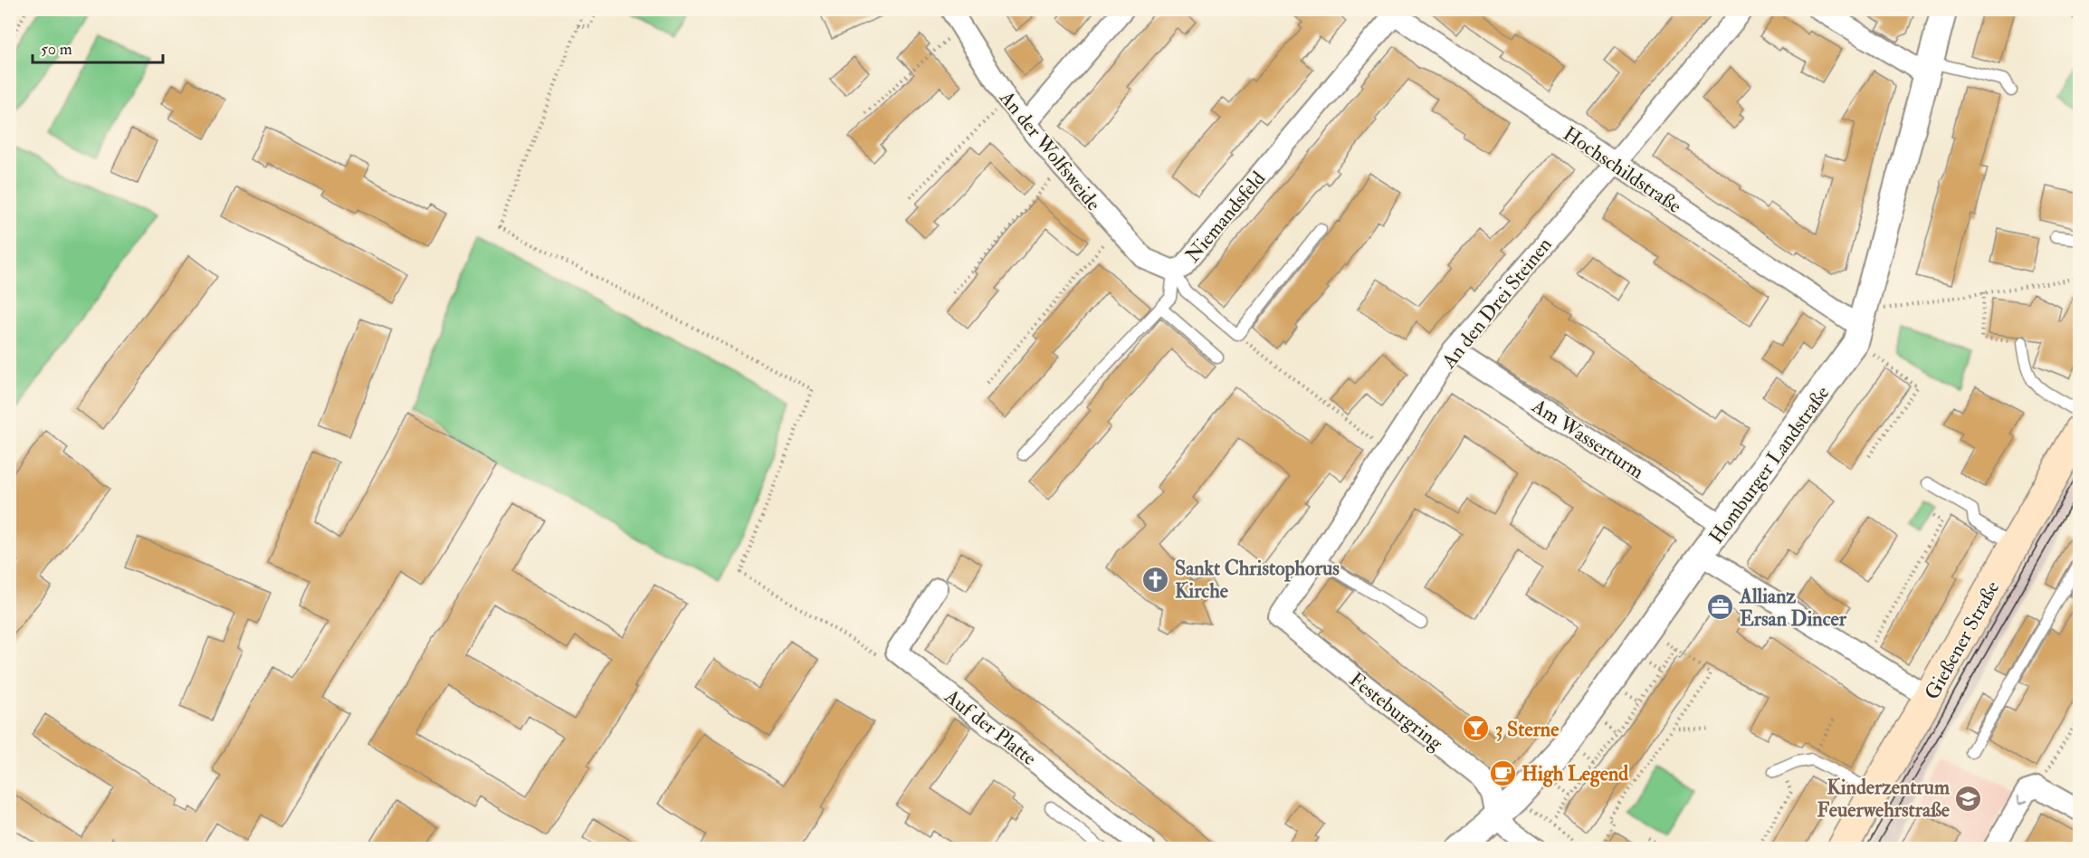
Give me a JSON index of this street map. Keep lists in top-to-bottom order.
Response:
{
  "streets": {
    "main road": ["Gießener Straße"],
    "street": [
      "An der Wolfsweide",
      "Hochschildstraße",
      "Niemandsfeld",
      "An den Drei Steinen",
      "Am Wasserturm",
      "Homburger Landstraße",
      "Festeburgring",
      "Auf der Platte"
    ]
  },
  "crossings": [
    ["An der Wolfsweide", "Niemandsfeld"],
    ["Hochschildstraße", "Niemandsfeld"],
    ["Hochschildstraße", "An den Drei Steinen"],
    ["Hochschildstraße", "Homburger Landstraße"],
    ["An den Drei Steinen", "Am Wasserturm"],
    ["An den Drei Steinen", "Festeburgring"],
    ["Am Wasserturm", "Homburger Landstraße"],
    ["Homburger Landstraße", "Festeburgring"]
  ],
  "places": {
    "church": ["Sankt Christophorus Kirche"],
    "office": ["Allianz Ersan Dincer"],
    "bar": ["3 Sterne"],
    "cafe": ["High Legend"],
    "school or university": ["Kinderzentrum Feuerwehrstraße"]
  },
  "scale_bar": "50 m"
}
